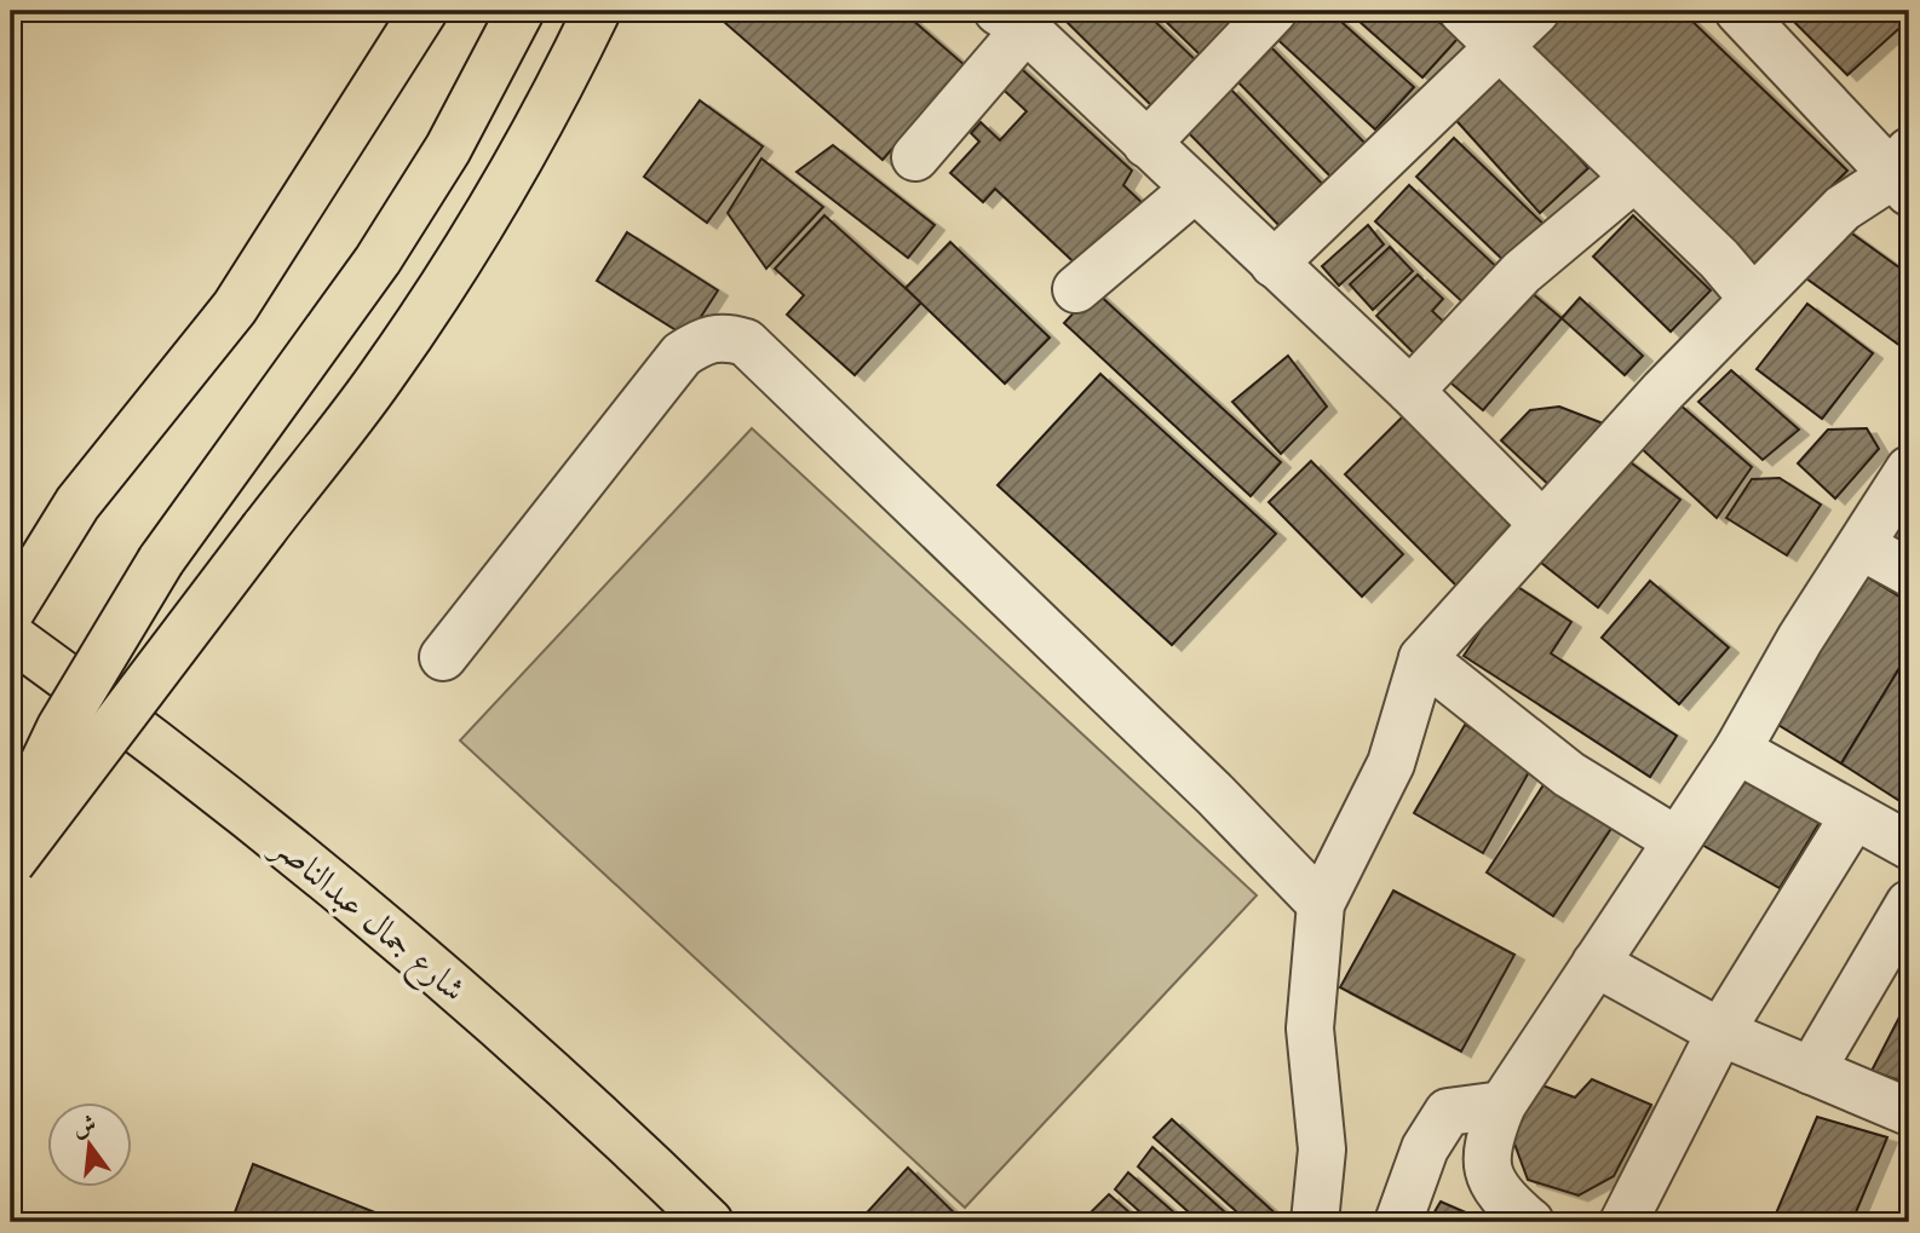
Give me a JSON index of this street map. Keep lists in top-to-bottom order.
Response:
{
  "streets": {
    "main road": ["شارع جمال عبدالناصر"]
  },
  "north": "top"
}
